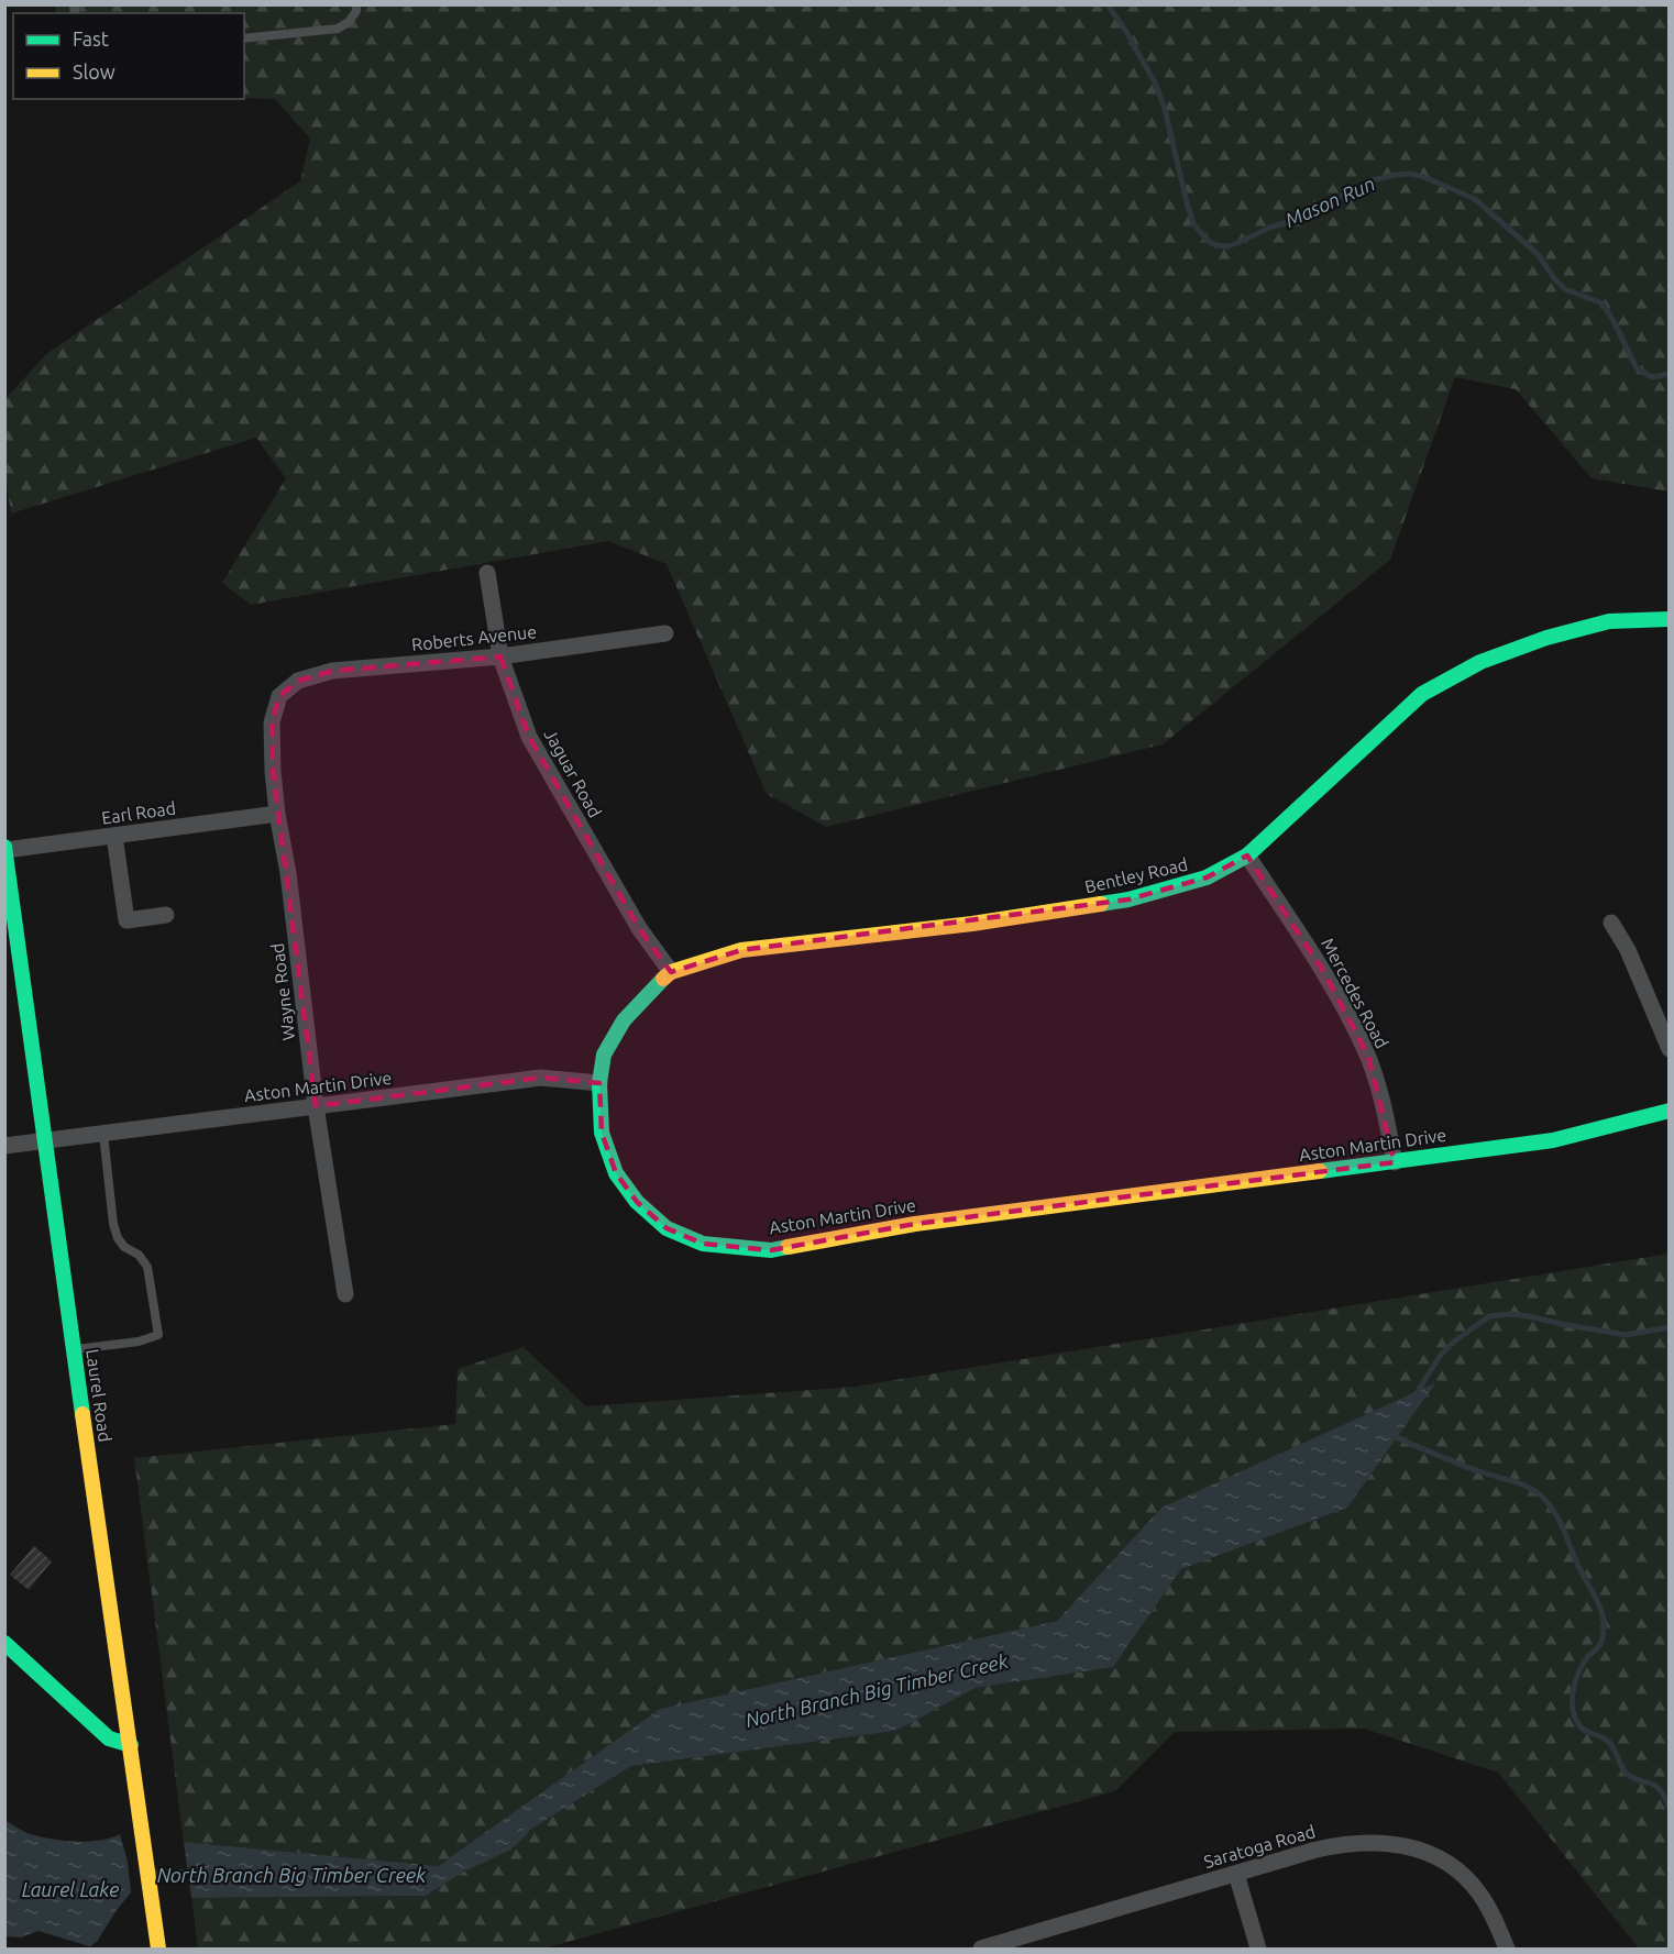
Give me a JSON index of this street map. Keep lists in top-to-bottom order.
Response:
{
  "streets": {
    "street": [
      "Roberts Avenue",
      "Jaguar Road",
      "Earl Road",
      "Bentley Road",
      "Wayne Road",
      "Mercedes Road",
      "Aston Martin Drive",
      "Laurel Road",
      "Saratoga Road"
    ]
  },
  "crossings": [
    ["Roberts Avenue", "Jaguar Road"],
    ["Roberts Avenue", "Wayne Road"],
    ["Jaguar Road", "Bentley Road"],
    ["Earl Road", "Wayne Road"],
    ["Earl Road", "Laurel Road"],
    ["Bentley Road", "Mercedes Road"],
    ["Bentley Road", "Aston Martin Drive"],
    ["Wayne Road", "Aston Martin Drive"],
    ["Mercedes Road", "Aston Martin Drive"],
    ["Aston Martin Drive", "Laurel Road"]
  ],
  "water": ["Mason Run", "North Branch Big Timber Creek", "Laurel Lake"],
  "legend": ["Fast", "Slow"]
}
